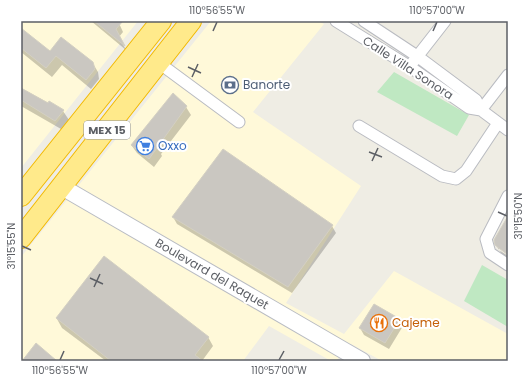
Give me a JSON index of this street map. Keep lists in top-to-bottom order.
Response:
{
  "streets": {
    "highway": ["MEX 15"],
    "street": ["Calle Villa Sonora", "Boulevard del Raquet"]
  },
  "crossings": [
    ["MEX 15", "Boulevard del Raquet"]
  ],
  "places": {
    "bank": ["Banorte"],
    "supermarket": ["Oxxo"],
    "restaurant": ["Cajeme"]
  },
  "coordinates": [
    "110°56'55\"W",
    "110°57'00\"W",
    "31°15'50\"N",
    "31°15'55\"N"
  ]
}
